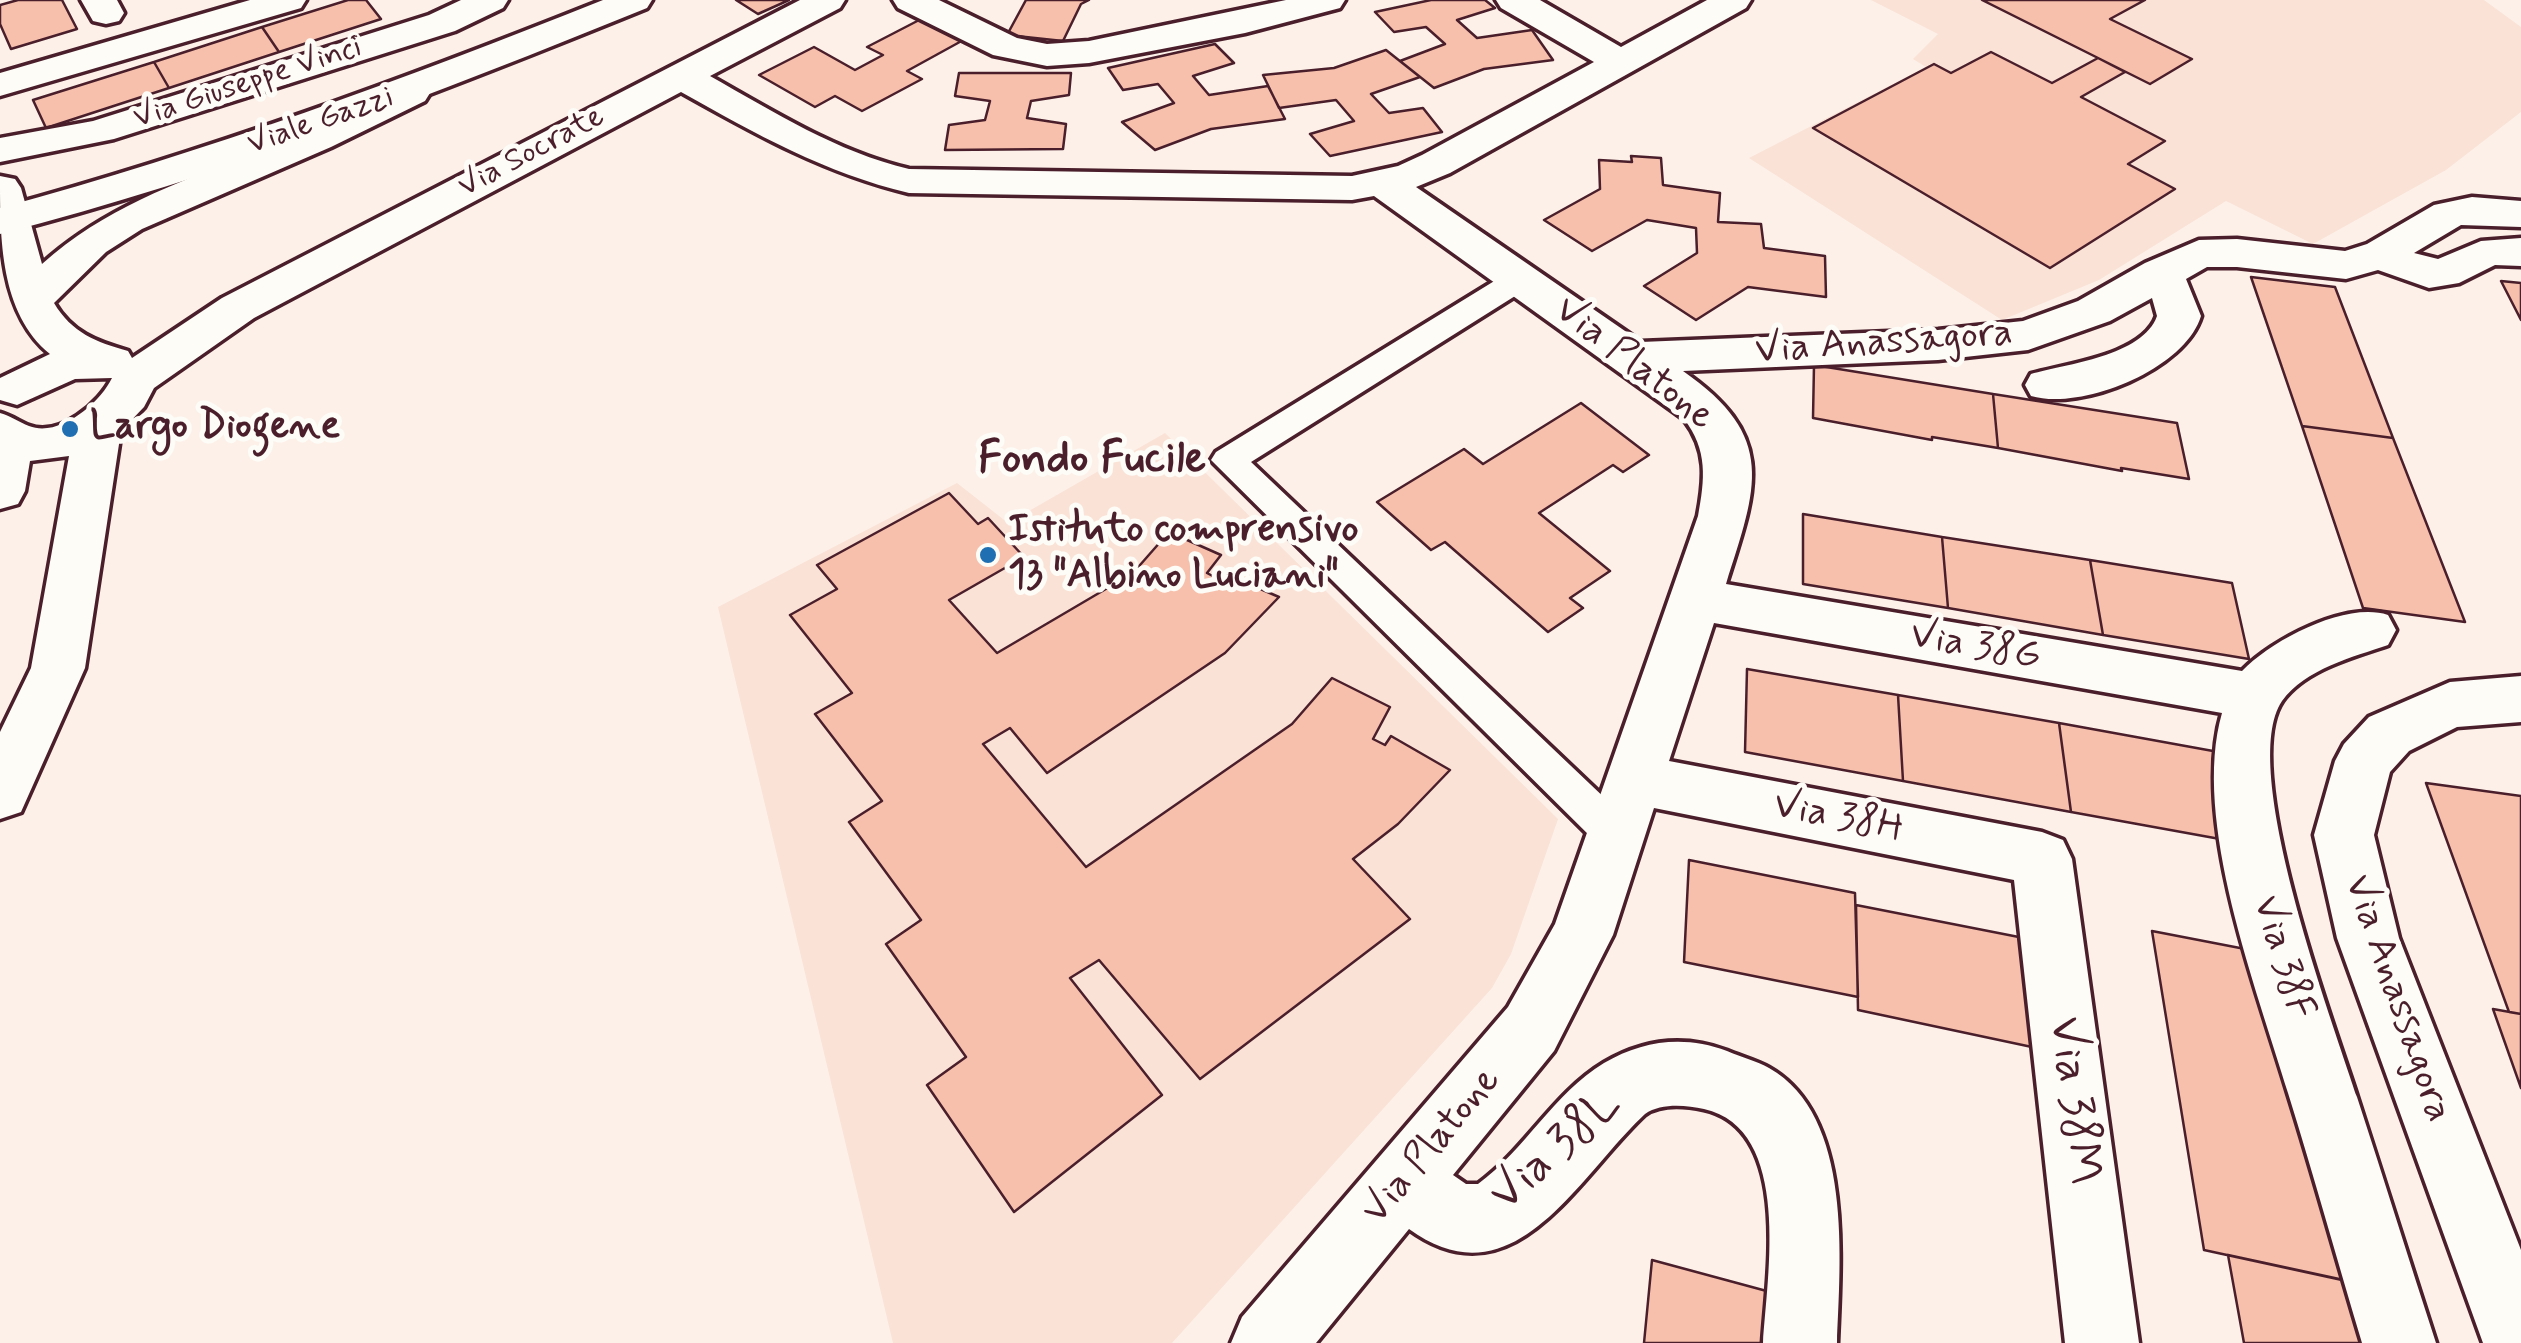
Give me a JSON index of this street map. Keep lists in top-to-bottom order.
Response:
{
  "streets": {
    "street": [
      "Via Giuseppe Vinci",
      "Viale Gazzi",
      "Via Socrate",
      "Via Anassagora",
      "Via Platone",
      "Via 38G",
      "Via 38H",
      "Via 38F",
      "Via 38M",
      "Via 38L"
    ]
  },
  "crossings": [
    ["Via Anassagora", "Via Platone"],
    ["Via Platone", "Via 38G"],
    ["Via Platone", "Via 38H"],
    ["Via Platone", "Via 38L"],
    ["Via 38G", "Via 38F"],
    ["Via 38H", "Via 38M"]
  ],
  "districts": ["Fondo Fucile"],
  "places": ["Largo Diogene", "Istituto comprensivo 13 \"Albino Luciani\""]
}
